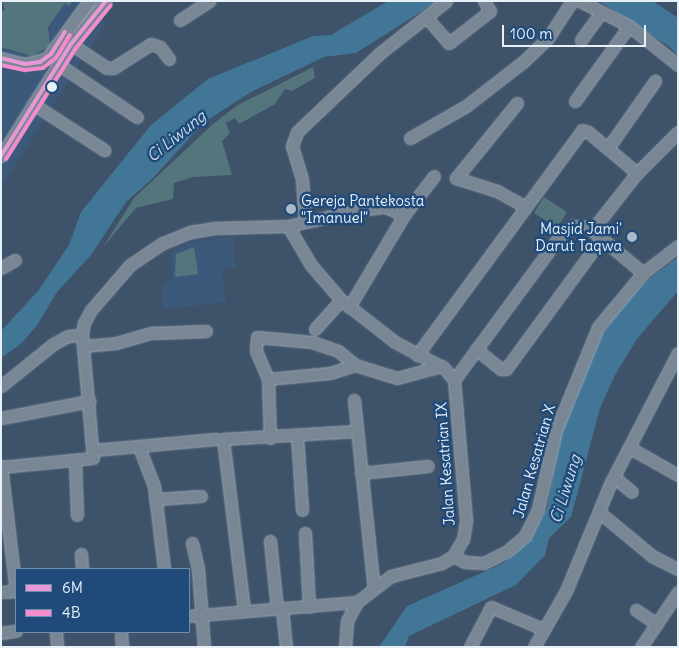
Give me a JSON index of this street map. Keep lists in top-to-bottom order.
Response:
{
  "streets": {
    "street": ["Jalan Kesatrian X", "Jalan Kesatrian IX"]
  },
  "crossings": [
    ["Jalan Kesatrian X", "Jalan Kesatrian IX"]
  ],
  "water": ["Ci Liwung"],
  "places": ["Gereja Pantekosta \"Imanuel\"", "Masjid Jami' Darut Taqwa"],
  "lines": ["transit line 6M", "transit line 4B"],
  "legend": ["6M", "4B"],
  "scale_bar": "100 m"
}
